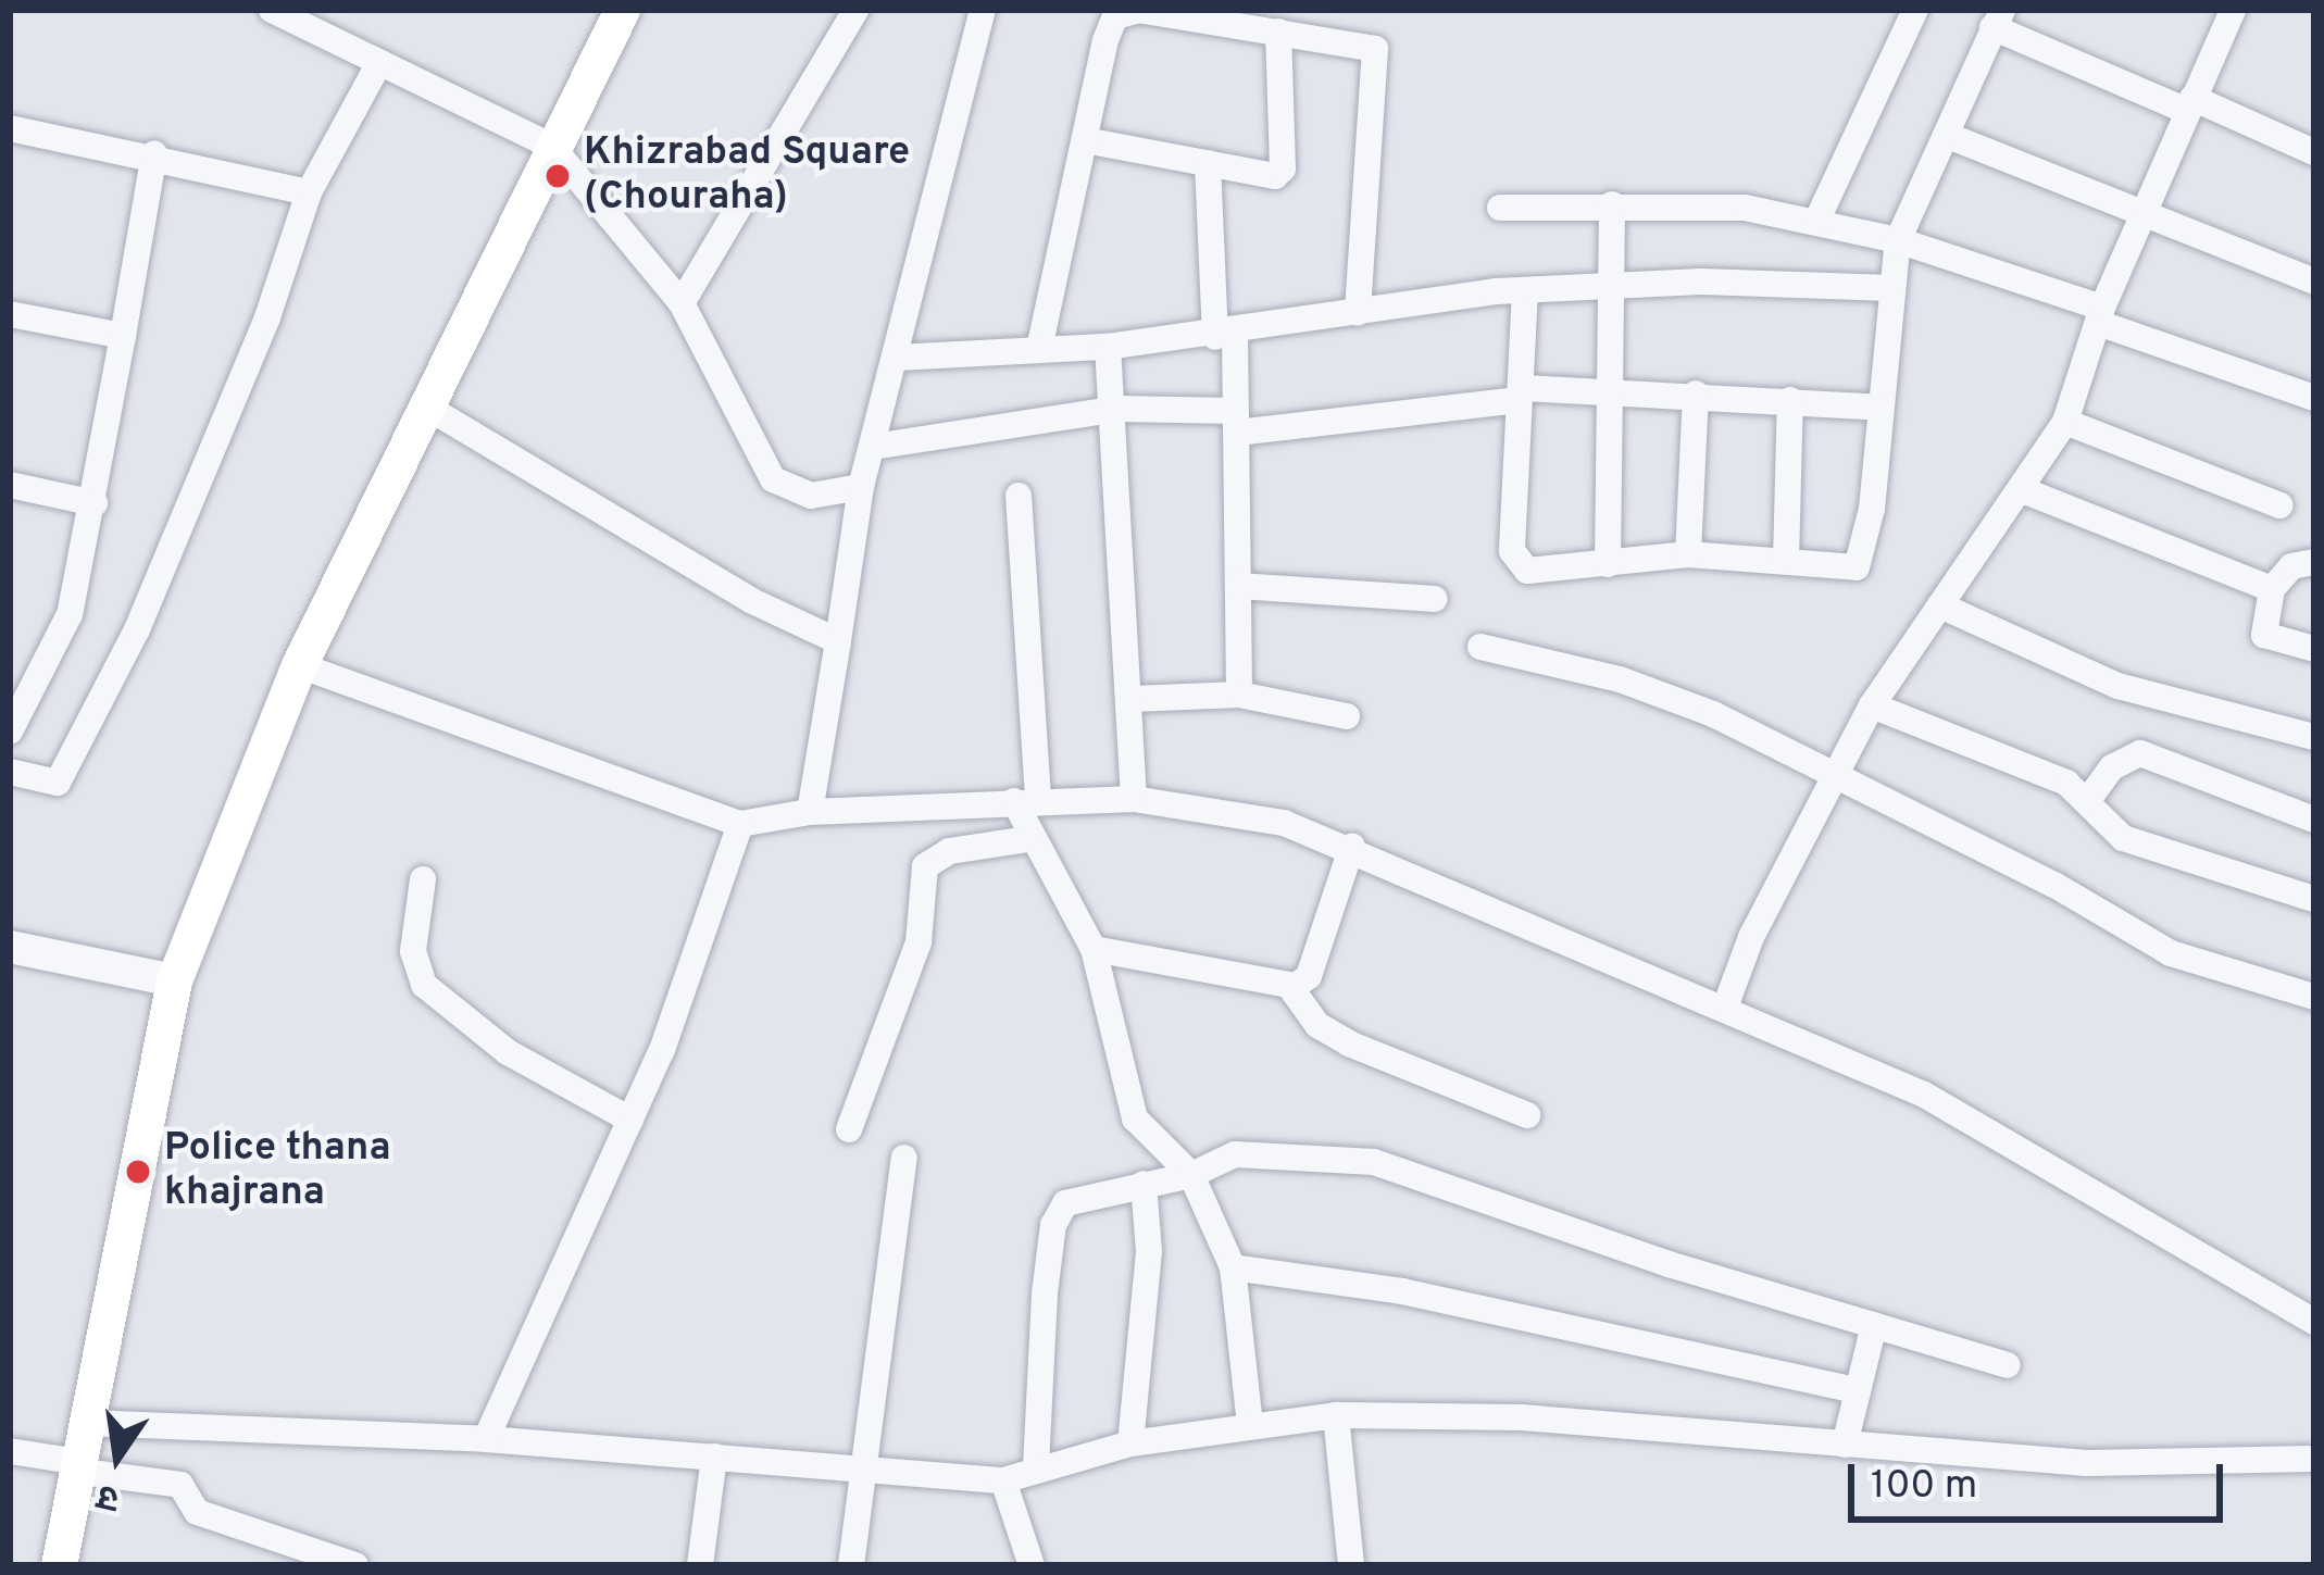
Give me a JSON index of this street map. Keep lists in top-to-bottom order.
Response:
{
  "places": ["Khizrabad Square (Chouraha)", "Police thana khajrana"],
  "scale_bar": "100 m",
  "north": "bottom"
}
